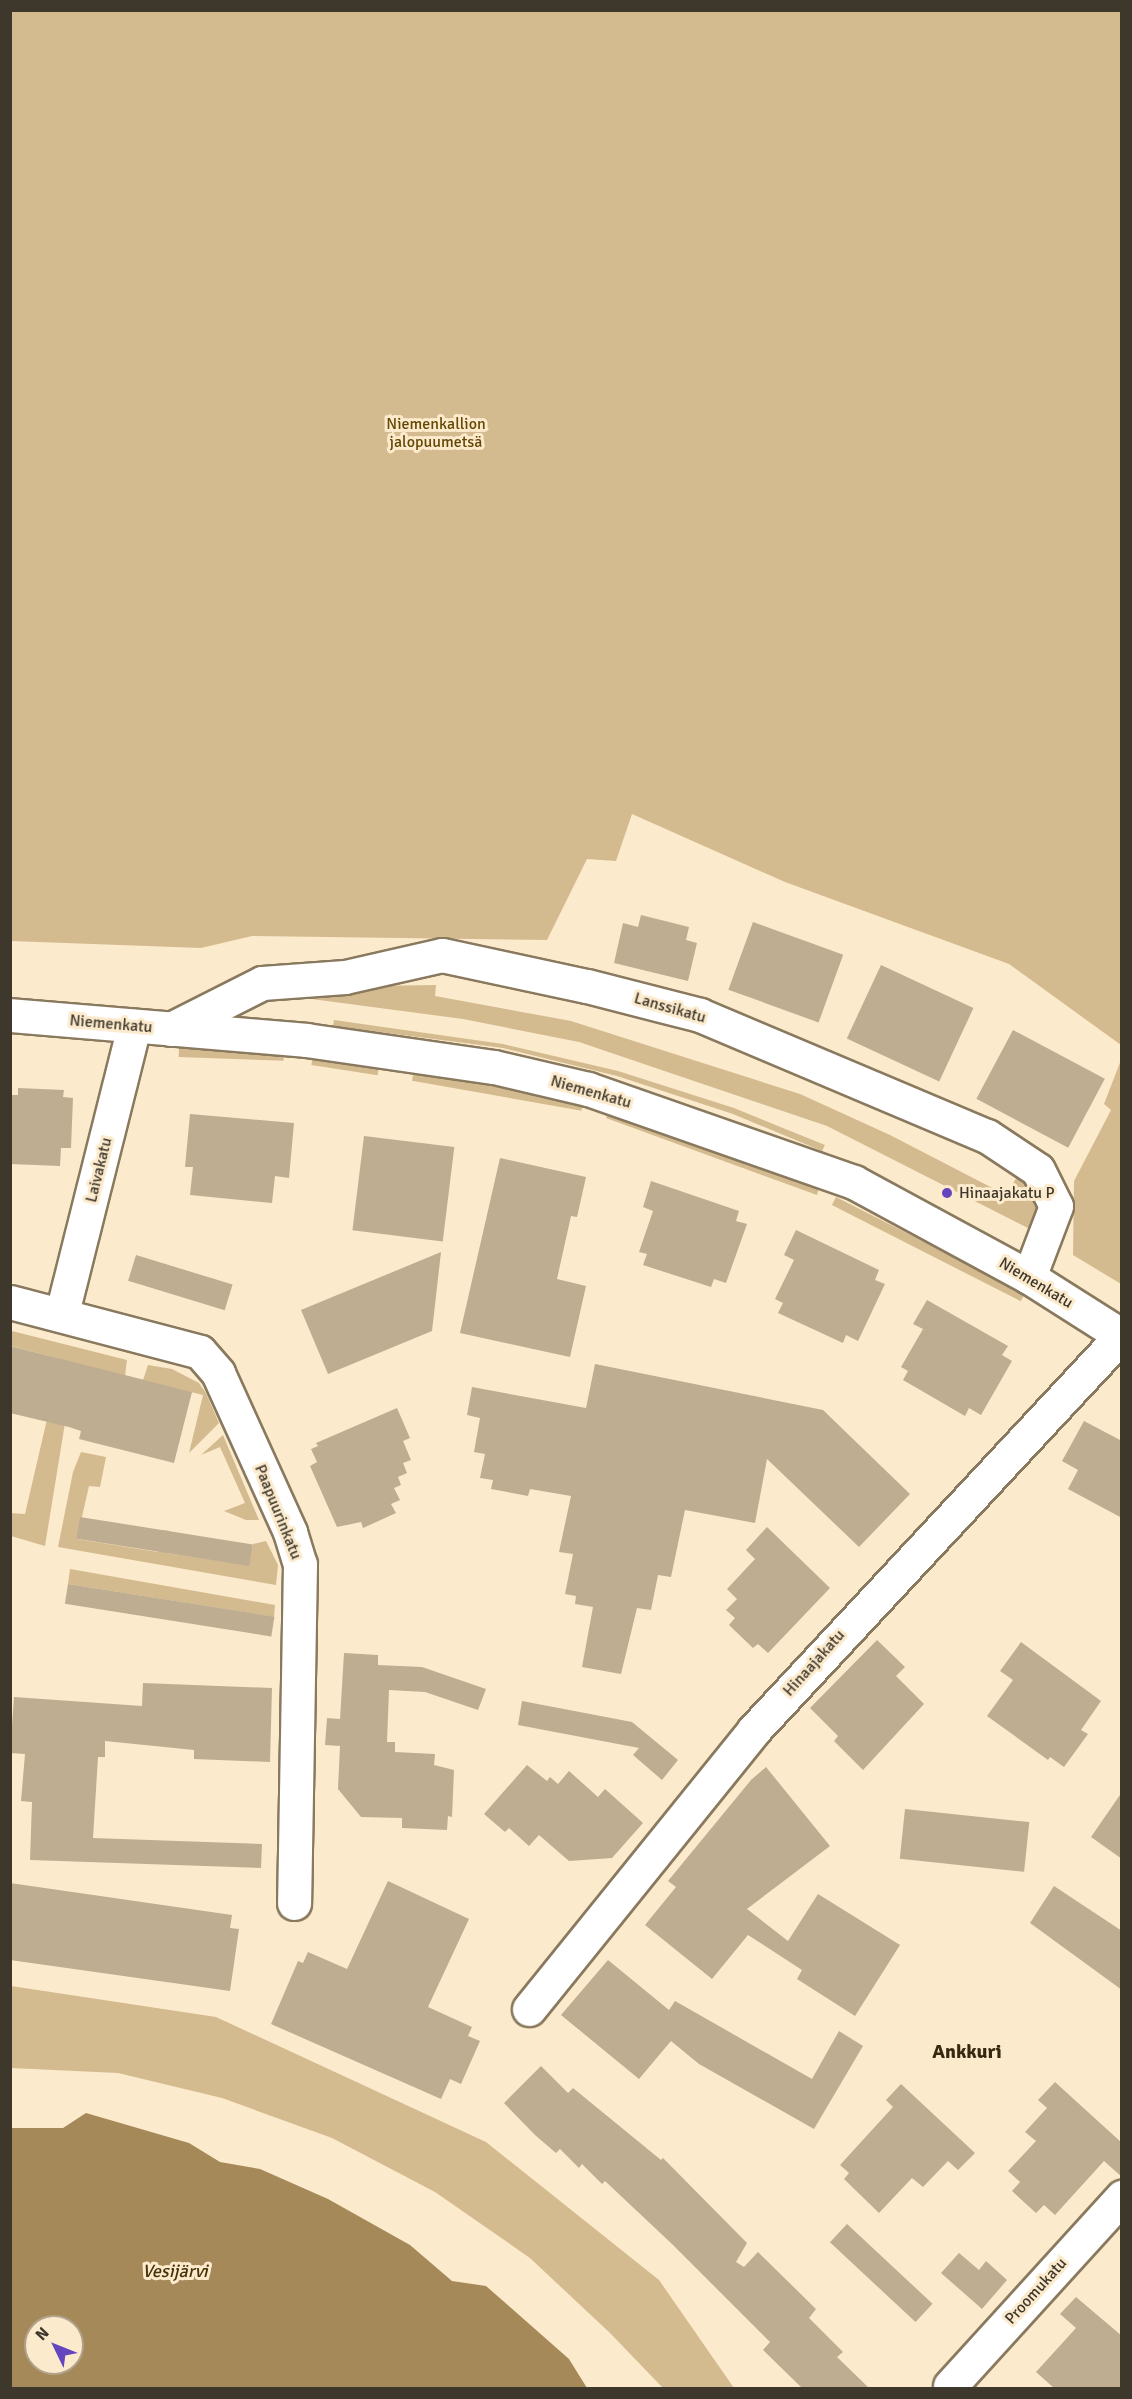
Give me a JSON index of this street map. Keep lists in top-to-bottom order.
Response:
{
  "streets": {
    "street": [
      "Lanssikatu",
      "Niemenkatu",
      "Laivakatu",
      "Paapuurinkatu",
      "Hinaajakatu",
      "Proomukatu"
    ]
  },
  "crossings": [
    ["Lanssikatu", "Niemenkatu"],
    ["Niemenkatu", "Laivakatu"],
    ["Niemenkatu", "Hinaajakatu"],
    ["Laivakatu", "Paapuurinkatu"]
  ],
  "districts": ["Ankkuri"],
  "water": ["Vesijärvi"],
  "parks": ["Niemenkallion jalopuumetsä"],
  "places": ["Hinaajakatu P"],
  "north": "top left"
}
